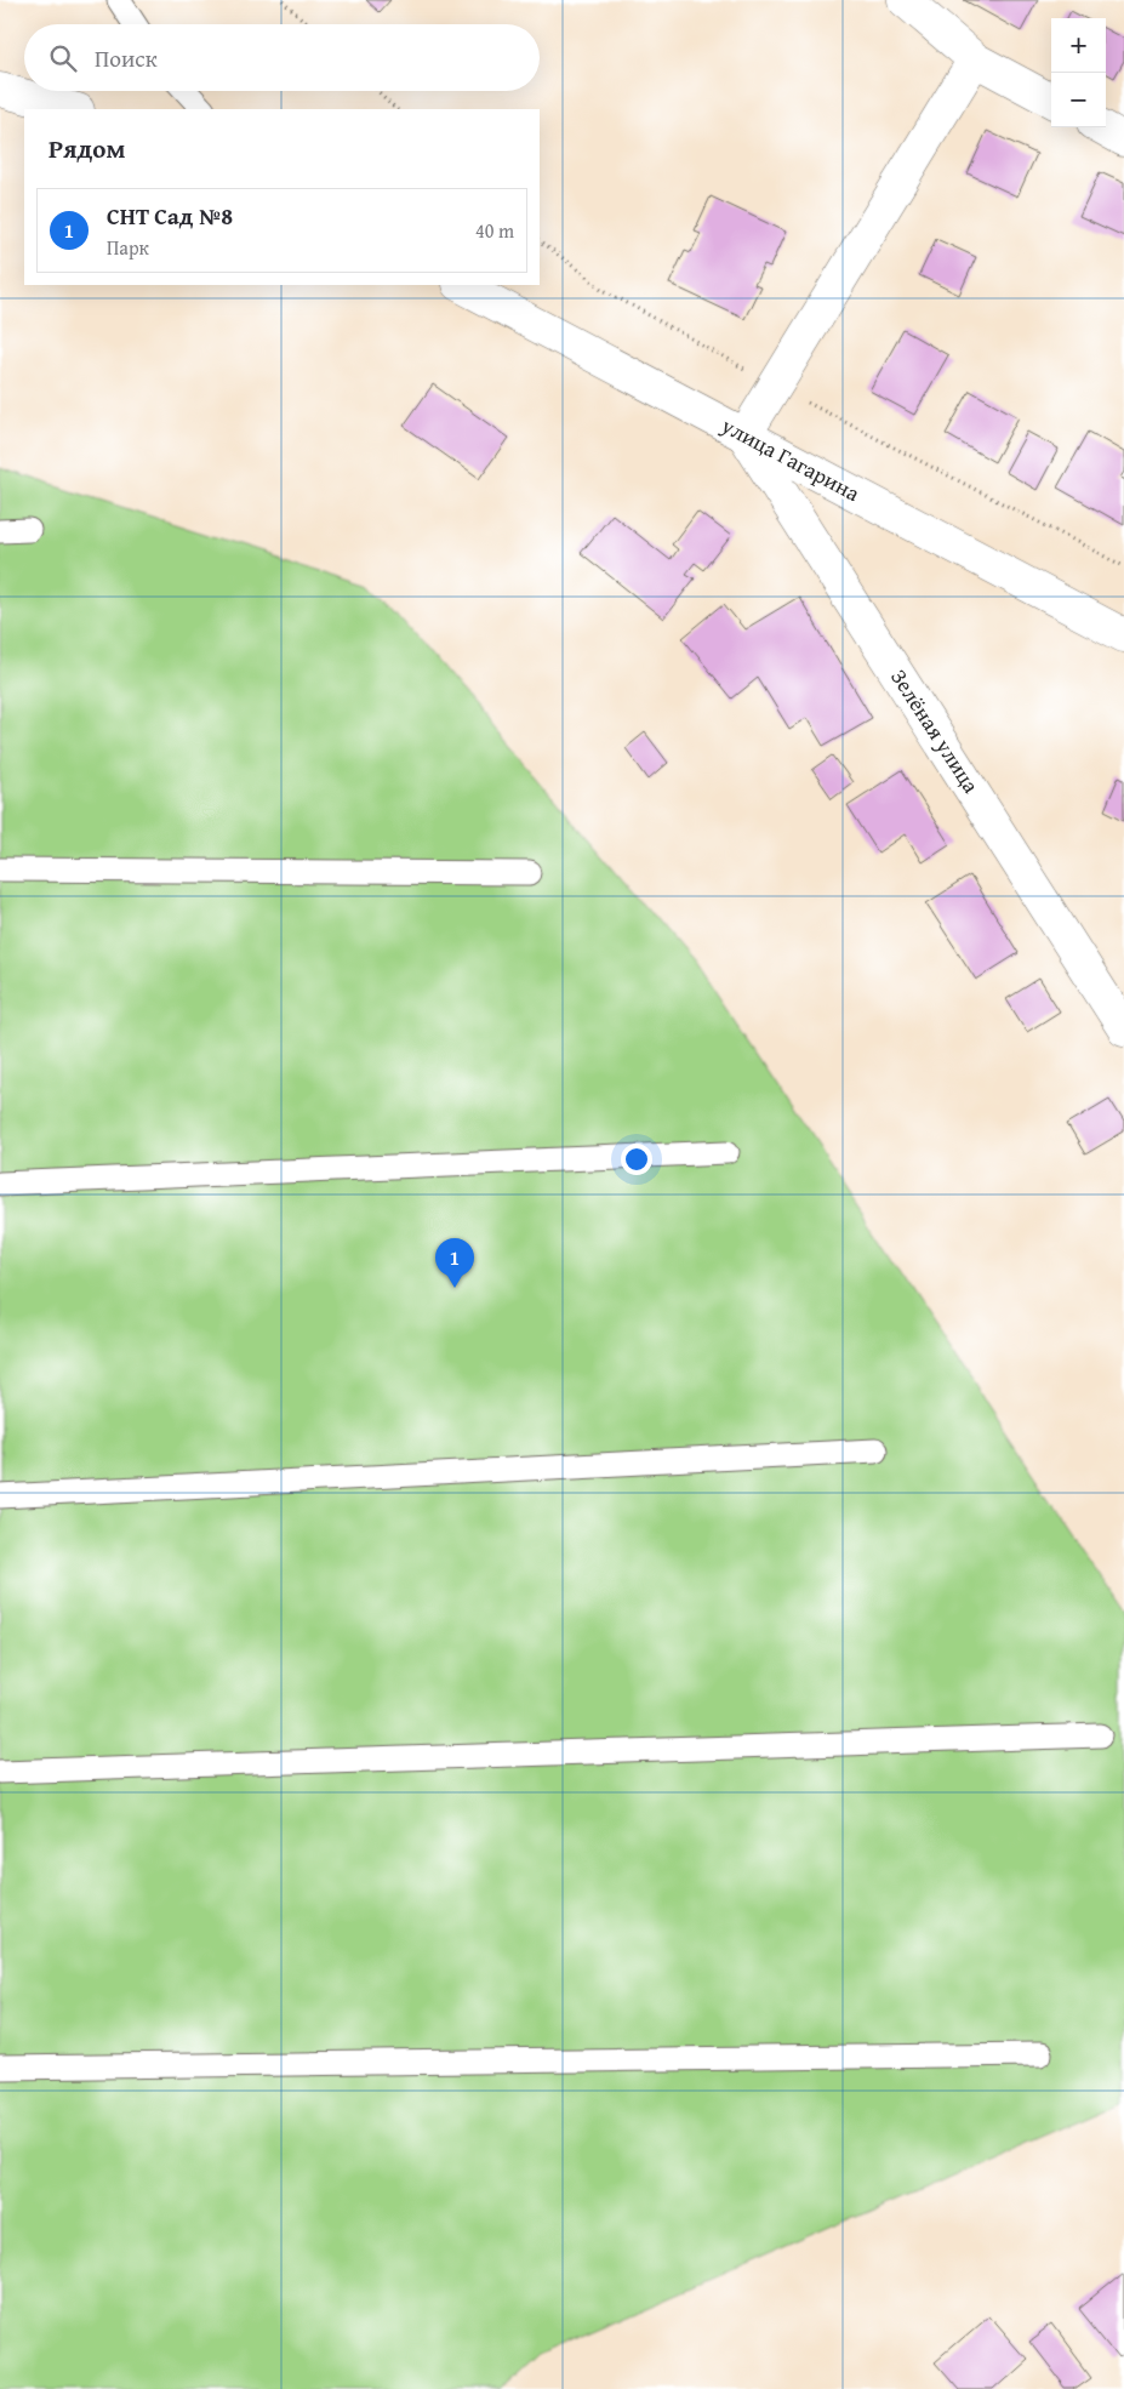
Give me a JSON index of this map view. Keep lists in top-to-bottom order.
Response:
{
  "streets": {
    "street": ["улица Гагарина", "Зелёная улица"]
  },
  "crossings": [
    ["улица Гагарина", "Зелёная улица"]
  ],
  "page": {
    "map_buttons": ["+", "−"],
    "search": "Поиск",
    "heading": "Рядом",
    "list": [
      {
        "mark": "1",
        "name": "СНТ Сад №8",
        "note": "Парк",
        "value": "40 m"
      }
    ],
    "pins": "1"
  }
}
